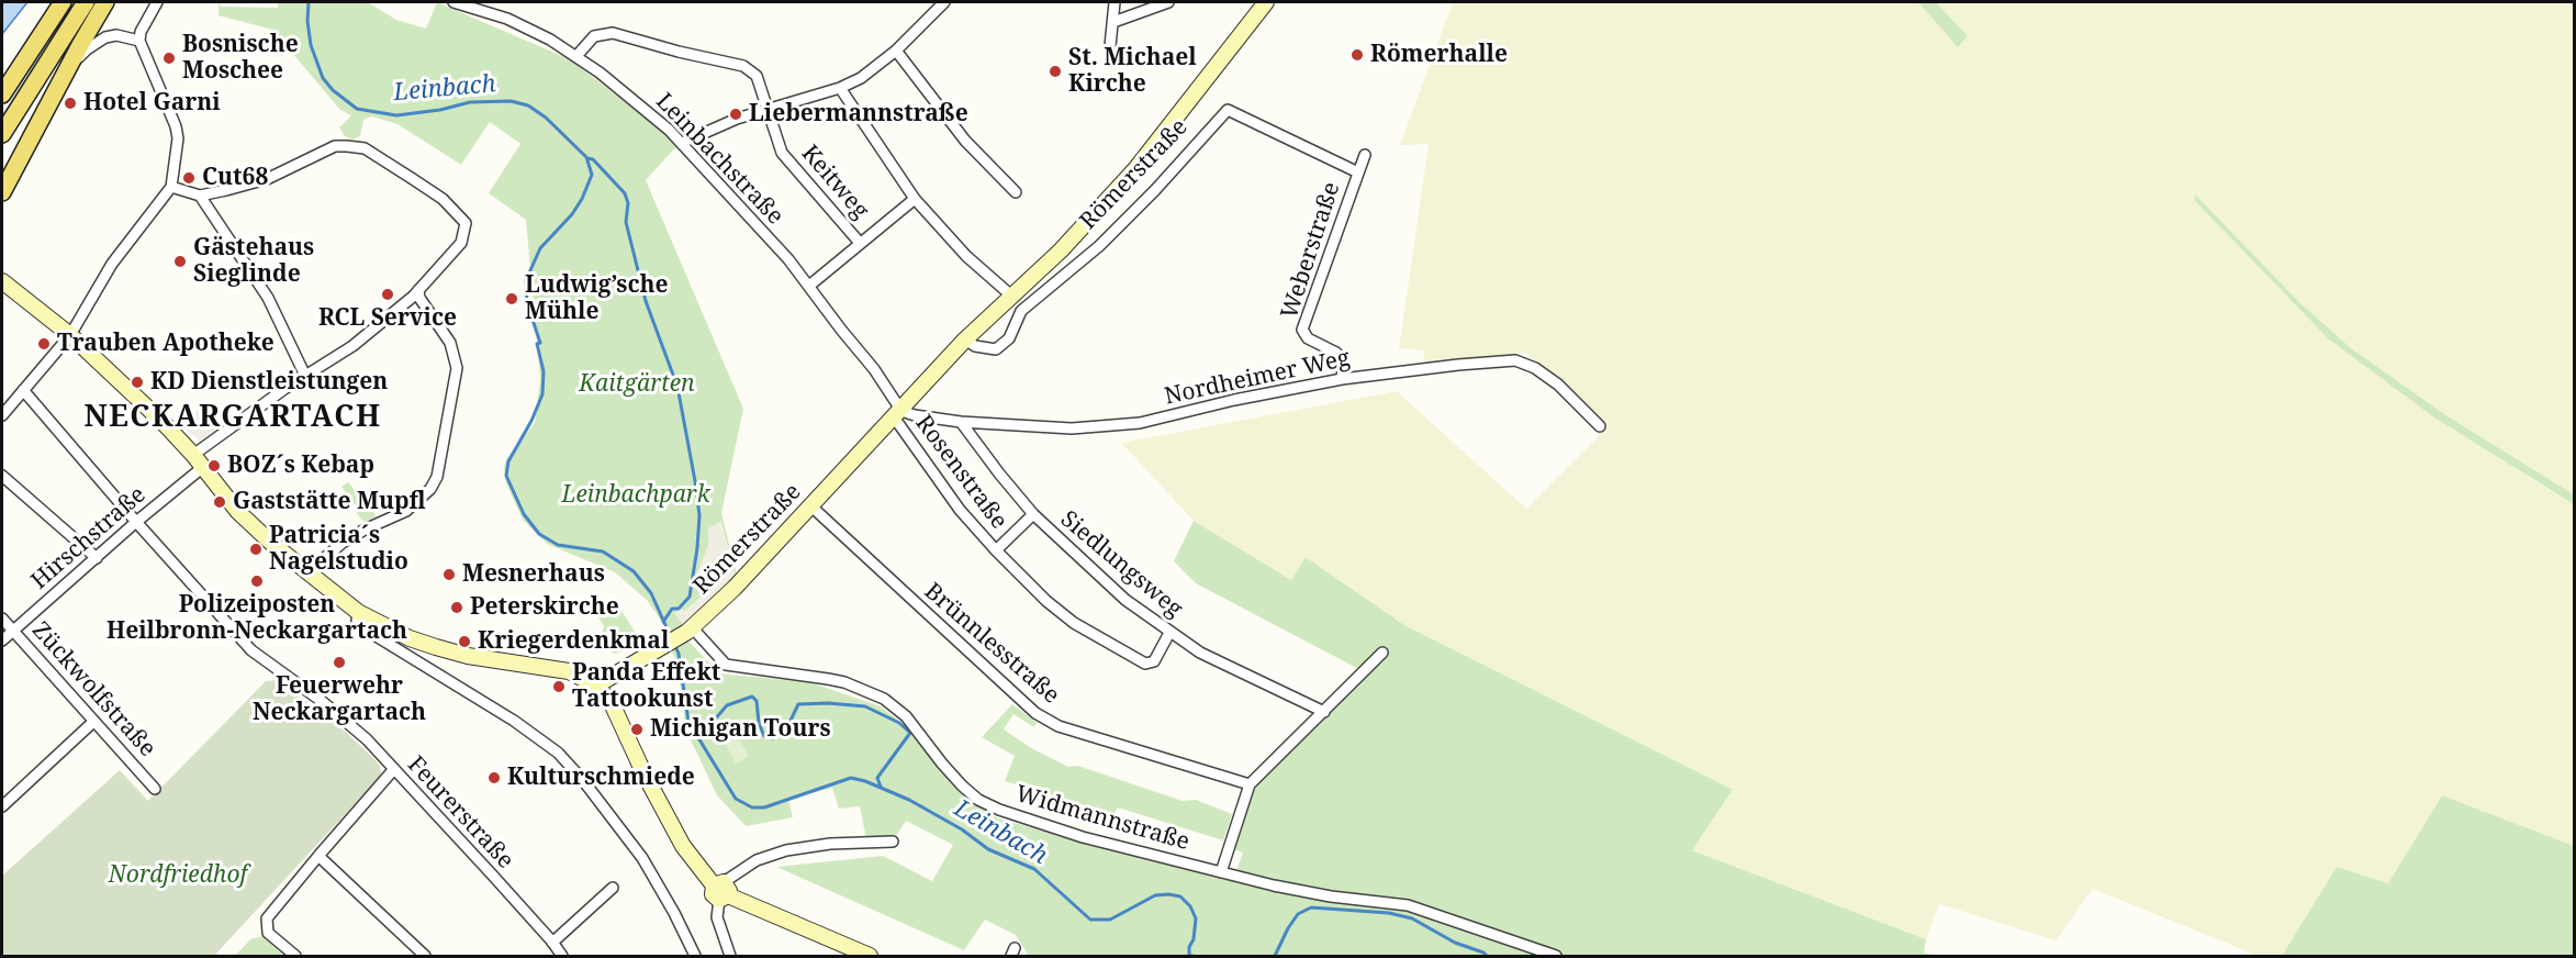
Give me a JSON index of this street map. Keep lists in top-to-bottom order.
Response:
{
  "streets": {
    "main road": ["Römerstraße"],
    "street": [
      "Leinbachstraße",
      "Keitweg",
      "Weberstraße",
      "Nordheimer Weg",
      "Rosenstraße",
      "Hirschstraße",
      "Siedlungsweg",
      "Brünnlesstraße",
      "Zückwolfstraße",
      "Feurerstraße",
      "Widmannstraße"
    ]
  },
  "crossings": [
    ["Leinbachstraße", "Römerstraße"],
    ["Leinbachstraße", "Keitweg"],
    ["Leinbachstraße", "Nordheimer Weg"],
    ["Leinbachstraße", "Rosenstraße"],
    ["Römerstraße", "Weberstraße"],
    ["Römerstraße", "Nordheimer Weg"],
    ["Römerstraße", "Rosenstraße"],
    ["Römerstraße", "Brünnlesstraße"],
    ["Römerstraße", "Widmannstraße"],
    ["Weberstraße", "Nordheimer Weg"],
    ["Nordheimer Weg", "Rosenstraße"],
    ["Nordheimer Weg", "Siedlungsweg"],
    ["Rosenstraße", "Siedlungsweg"],
    ["Hirschstraße", "Zückwolfstraße"],
    ["Hirschstraße", "Feurerstraße"]
  ],
  "districts": ["NECKARGARTACH"],
  "water": ["Leinbach"],
  "parks": ["Kaitgärten", "Leinbachpark", "Nordfriedhof"],
  "places": [
    "Römerhalle",
    "Bosnische Moschee",
    "St. Michael Kirche",
    "Hotel Garni",
    "Liebermannstraße",
    "Cut68",
    "Gästehaus Sieglinde",
    "RCL Service",
    "Ludwig’sche Mühle",
    "Trauben Apotheke",
    "KD Dienstleistungen",
    "BOZ´s Kebap",
    "Gaststätte Mupfl",
    "Patricia´s Nagelstudio",
    "Mesnerhaus",
    "Polizeiposten Heilbronn-Neckargartach",
    "Peterskirche",
    "Kriegerdenkmal",
    "Feuerwehr Neckargartach",
    "Panda Effekt Tattookunst",
    "Michigan Tours",
    "Kulturschmiede"
  ]
}
